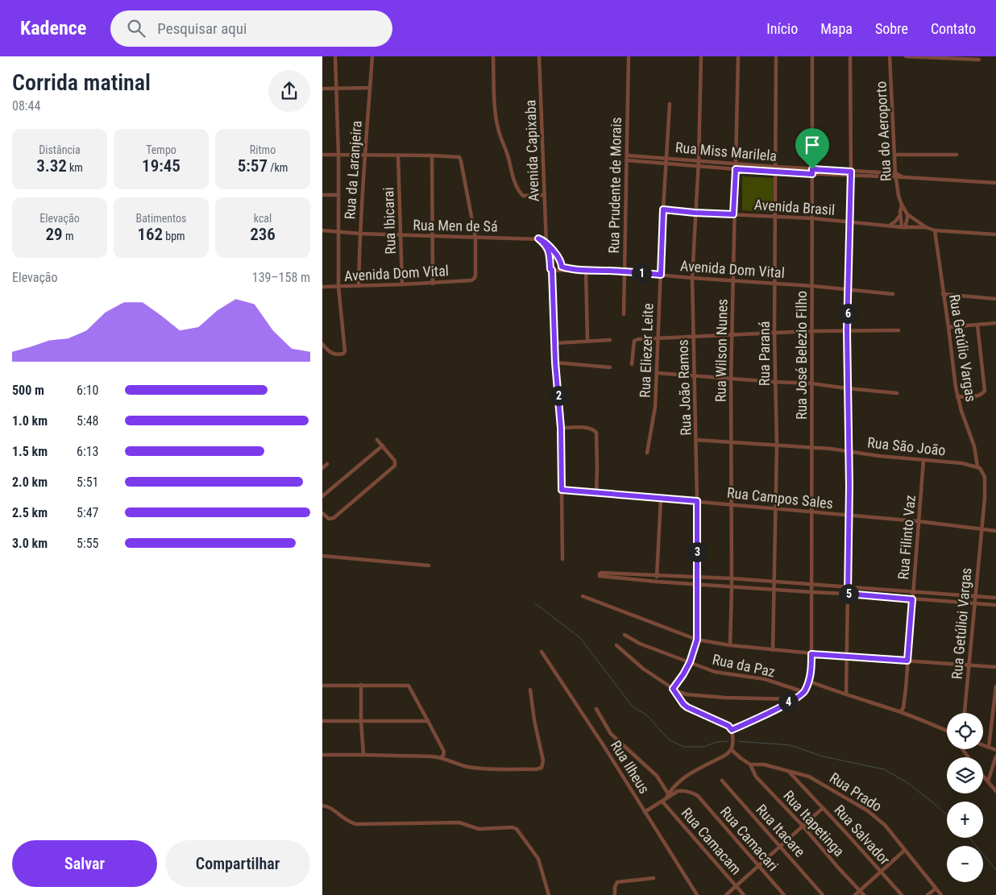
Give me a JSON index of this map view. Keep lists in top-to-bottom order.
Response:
{
  "streets": {
    "street": [
      "Rua do Aeroporto",
      "Avenida Capixaba",
      "Rua Miss Marilela",
      "Rua da Laranjeira",
      "Rua Prudente de Morais",
      "Avenida Brasil",
      "Rua Ibicarai",
      "Rua Men de Sá",
      "Avenida Dom Vital",
      "Rua Getúlio Vargas",
      "Rua Eliezer Leite",
      "Rua Wilson Nunes",
      "Rua Paraná",
      "Rua José Belezio Filho",
      "Rua João Ramos",
      "Rua São João",
      "Rua Campos Sales",
      "Rua Filinto Vaz",
      "Rua Getúlioi Vargas",
      "Rua da Paz",
      "Rua Ilheus",
      "Rua Prado",
      "Rua Itapetinga",
      "Rua Itacare",
      "Rua Salvador",
      "Rua Camacari",
      "Rua Camacam"
    ]
  },
  "crossings": [
    ["Rua do Aeroporto", "Rua Miss Marilela"],
    ["Rua Miss Marilela", "Rua Prudente de Morais"],
    ["Rua Miss Marilela", "Rua Eliezer Leite"],
    ["Rua Miss Marilela", "Rua Wilson Nunes"],
    ["Rua Miss Marilela", "Rua Paraná"],
    ["Rua Miss Marilela", "Rua José Belezio Filho"],
    ["Rua Miss Marilela", "Rua João Ramos"],
    ["Rua da Laranjeira", "Rua Men de Sá"],
    ["Rua da Laranjeira", "Avenida Dom Vital"],
    ["Rua Prudente de Morais", "Avenida Dom Vital"],
    ["Avenida Brasil", "Rua Getúlio Vargas"],
    ["Avenida Brasil", "Rua Eliezer Leite"],
    ["Avenida Brasil", "Rua Wilson Nunes"],
    ["Avenida Brasil", "Rua Paraná"],
    ["Avenida Brasil", "Rua José Belezio Filho"],
    ["Avenida Brasil", "Rua João Ramos"],
    ["Rua Ibicarai", "Rua Men de Sá"],
    ["Rua Ibicarai", "Avenida Dom Vital"],
    ["Rua Men de Sá", "Avenida Dom Vital"],
    ["Avenida Dom Vital", "Rua Eliezer Leite"],
    ["Avenida Dom Vital", "Rua Wilson Nunes"],
    ["Avenida Dom Vital", "Rua Paraná"],
    ["Avenida Dom Vital", "Rua José Belezio Filho"],
    ["Avenida Dom Vital", "Rua João Ramos"],
    ["Rua Getúlio Vargas", "Rua São João"],
    ["Rua Wilson Nunes", "Rua São João"],
    ["Rua Wilson Nunes", "Rua Campos Sales"],
    ["Rua Paraná", "Rua São João"],
    ["Rua Paraná", "Rua Campos Sales"],
    ["Rua José Belezio Filho", "Rua São João"],
    ["Rua José Belezio Filho", "Rua Campos Sales"],
    ["Rua João Ramos", "Rua São João"],
    ["Rua João Ramos", "Rua Campos Sales"],
    ["Rua João Ramos", "Rua da Paz"],
    ["Rua São João", "Rua Filinto Vaz"],
    ["Rua Campos Sales", "Rua Filinto Vaz"],
    ["Rua Campos Sales", "Rua Getúlioi Vargas"],
    ["Rua Prado", "Rua Itapetinga"],
    ["Rua Prado", "Rua Salvador"],
    ["Rua Camacari", "Rua Camacam"]
  ],
  "page": {
    "header": "Kadence",
    "search": "Pesquisar aqui",
    "nav": [
      "Início",
      "Mapa",
      "Sobre",
      "Contato"
    ],
    "heading": ["Corrida matinal", "08:44"],
    "stats": [
      ["Distância", "3.32 km"],
      ["Tempo", "19:45"],
      ["Ritmo", "5:57 /km"],
      ["Elevação", "29 m"],
      ["Batimentos", "162 bpm"],
      ["kcal", "236"]
    ],
    "chart": ["Elevação", "139–158 m"],
    "pins": [
      "1",
      "6",
      "2",
      "3",
      "5",
      "4"
    ],
    "list": [
      {
        "name": "500 m",
        "note": "6:10"
      },
      {
        "name": "1.0 km",
        "note": "5:48"
      },
      {
        "name": "1.5 km",
        "note": "6:13"
      },
      {
        "name": "2.0 km",
        "note": "5:51"
      },
      {
        "name": "2.5 km",
        "note": "5:47"
      },
      {
        "name": "3.0 km",
        "note": "5:55"
      }
    ],
    "map_buttons": ["+", "−"],
    "buttons": ["Salvar", "Compartilhar"]
  }
}
